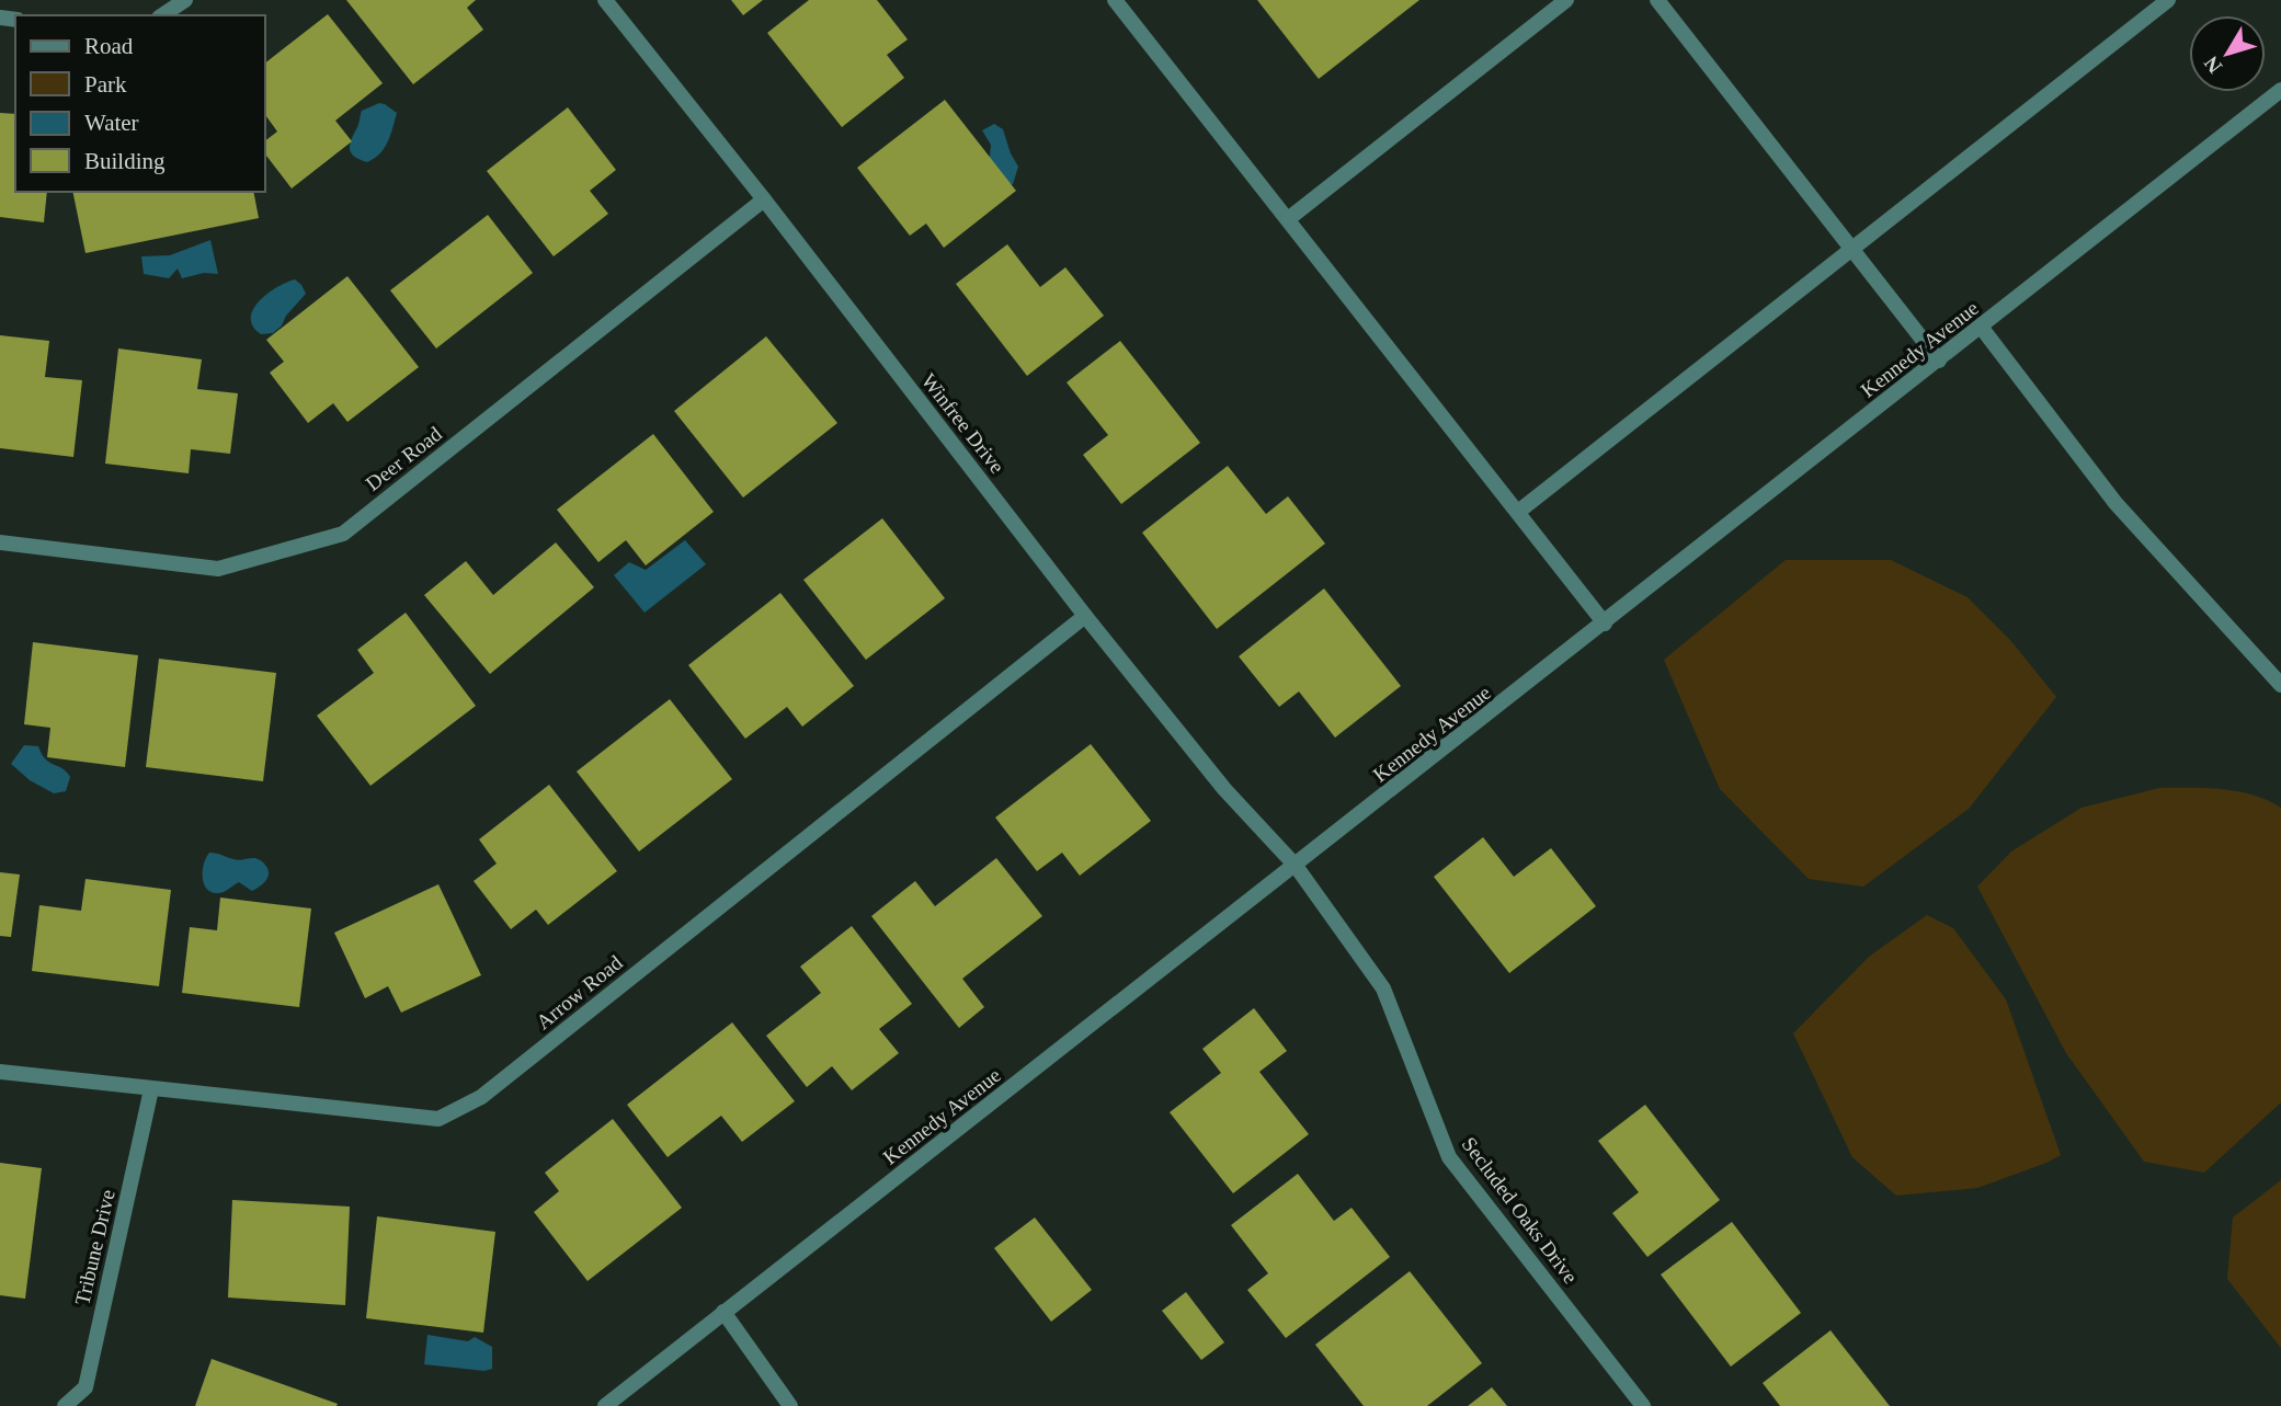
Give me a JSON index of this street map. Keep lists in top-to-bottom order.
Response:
{
  "streets": {
    "street": [
      "Kennedy Avenue",
      "Winfree Drive",
      "Deer Road",
      "Arrow Road",
      "Secluded Oaks Drive",
      "Tribune Drive"
    ]
  },
  "crossings": [
    ["Kennedy Avenue", "Winfree Drive"],
    ["Kennedy Avenue", "Secluded Oaks Drive"],
    ["Winfree Drive", "Deer Road"],
    ["Winfree Drive", "Arrow Road"],
    ["Winfree Drive", "Secluded Oaks Drive"],
    ["Arrow Road", "Tribune Drive"]
  ],
  "legend": [
    "Road",
    "Park",
    "Water",
    "Building"
  ],
  "north": "bottom left"
}
